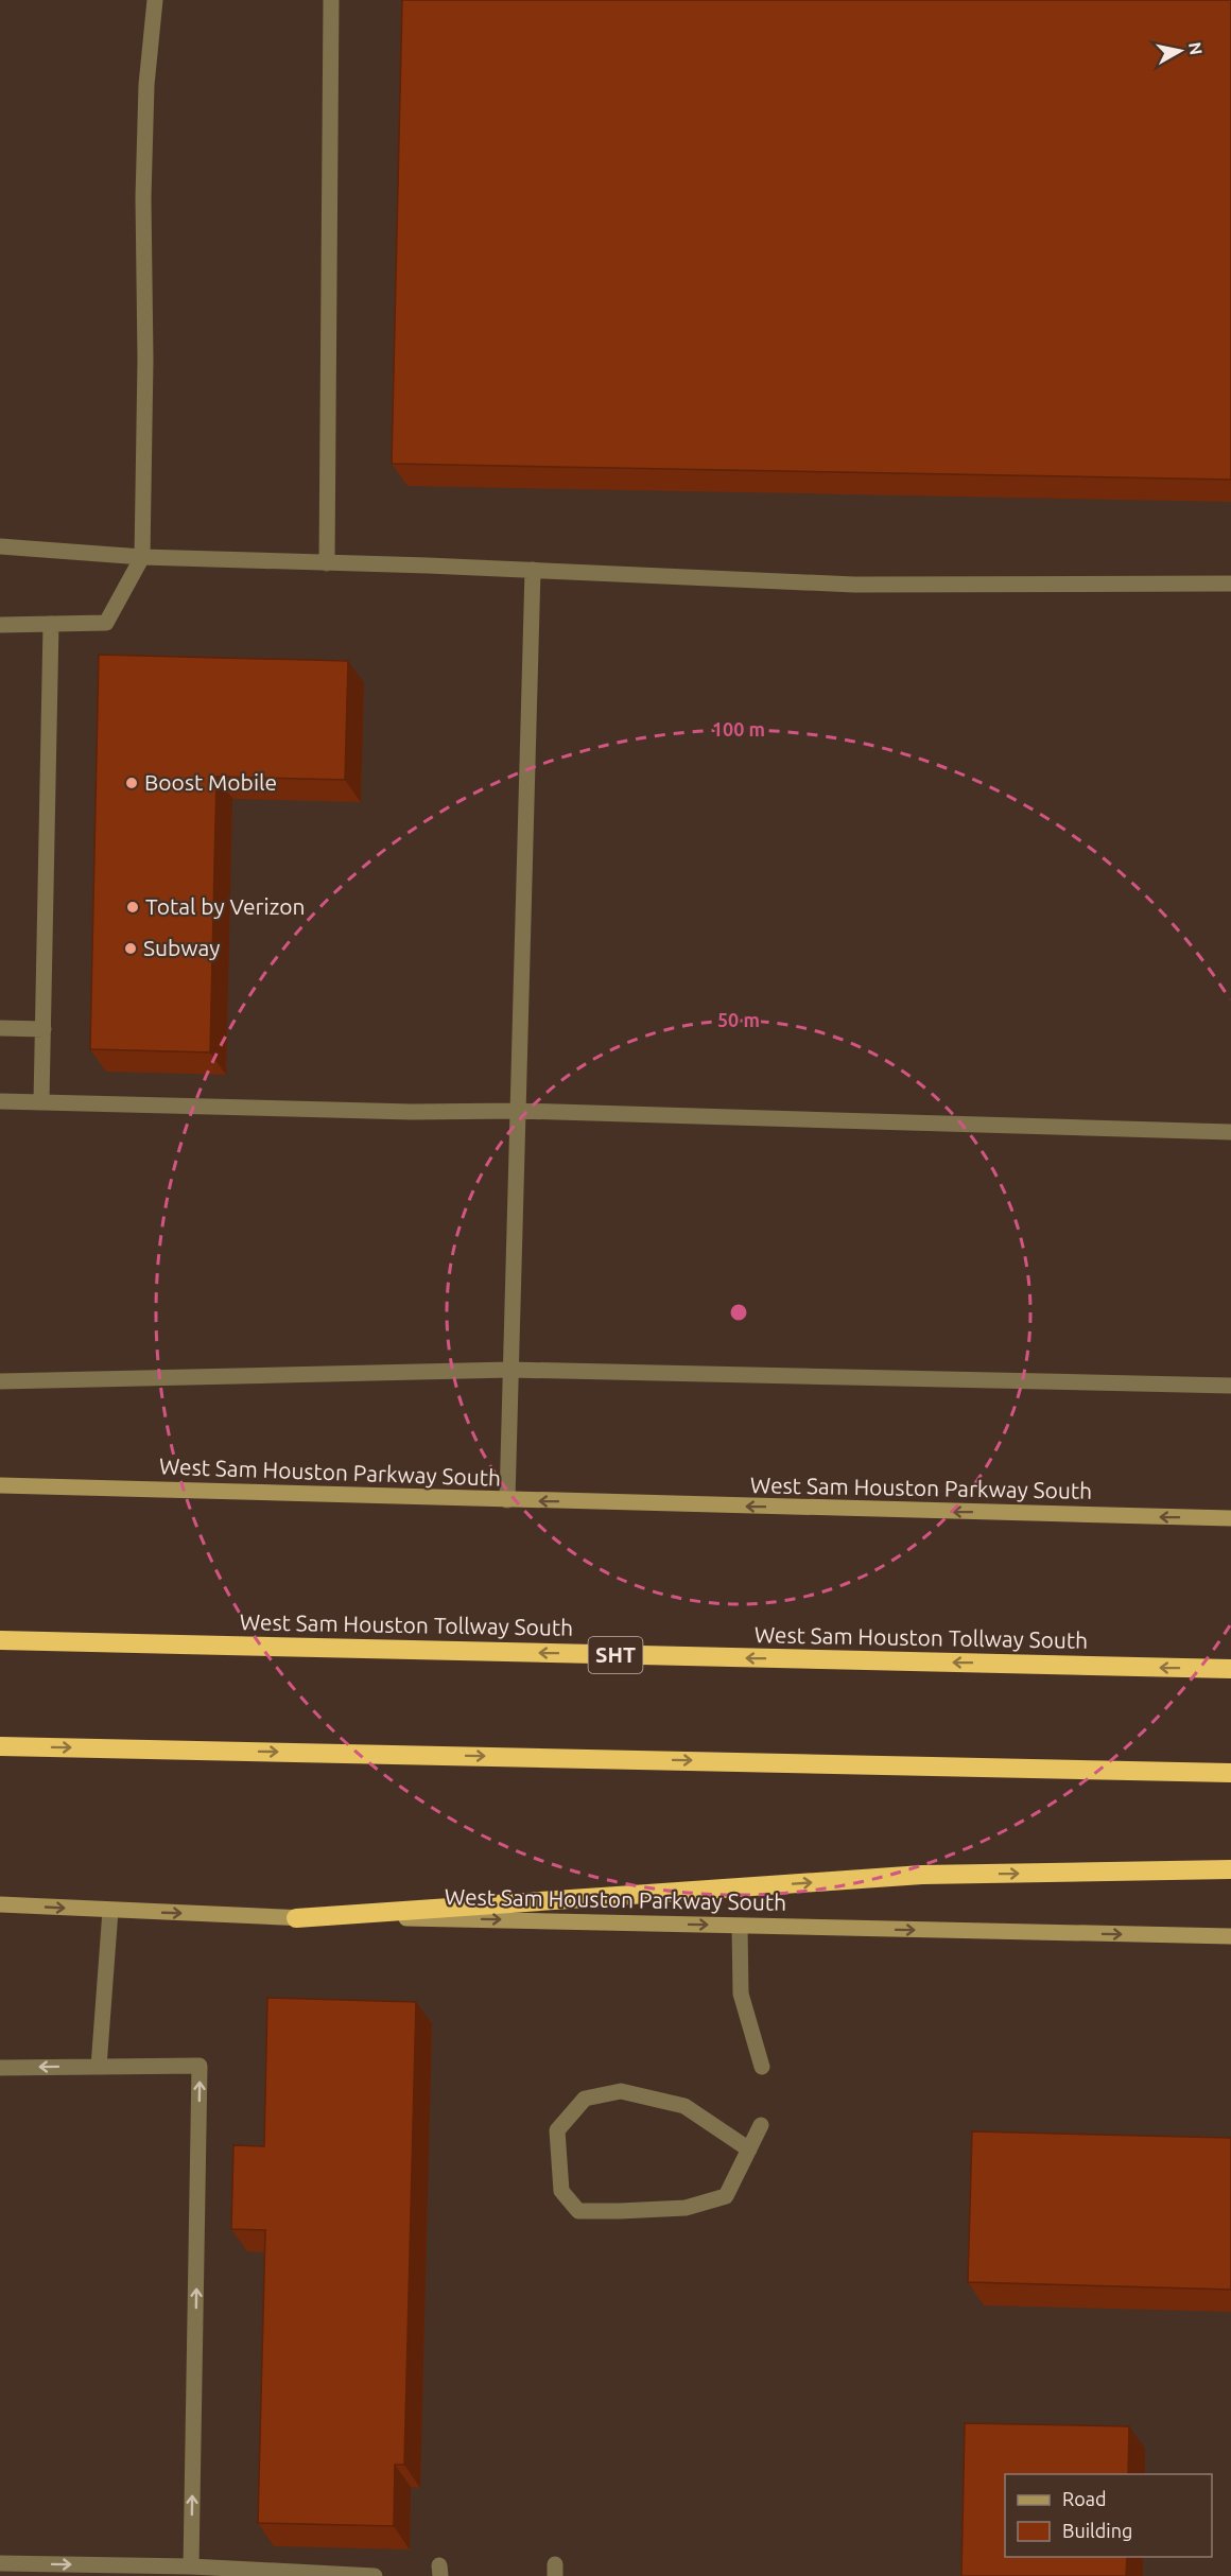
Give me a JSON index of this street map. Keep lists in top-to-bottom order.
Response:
{
  "streets": {
    "highway": ["West Sam Houston Tollway South", "SHT"],
    "main road": ["West Sam Houston Parkway South"]
  },
  "places": ["Boost Mobile", "Total by Verizon", "Subway"],
  "legend": ["Road", "Building"],
  "north": "right",
  "rings": ["100 m", "50 m"]
}
